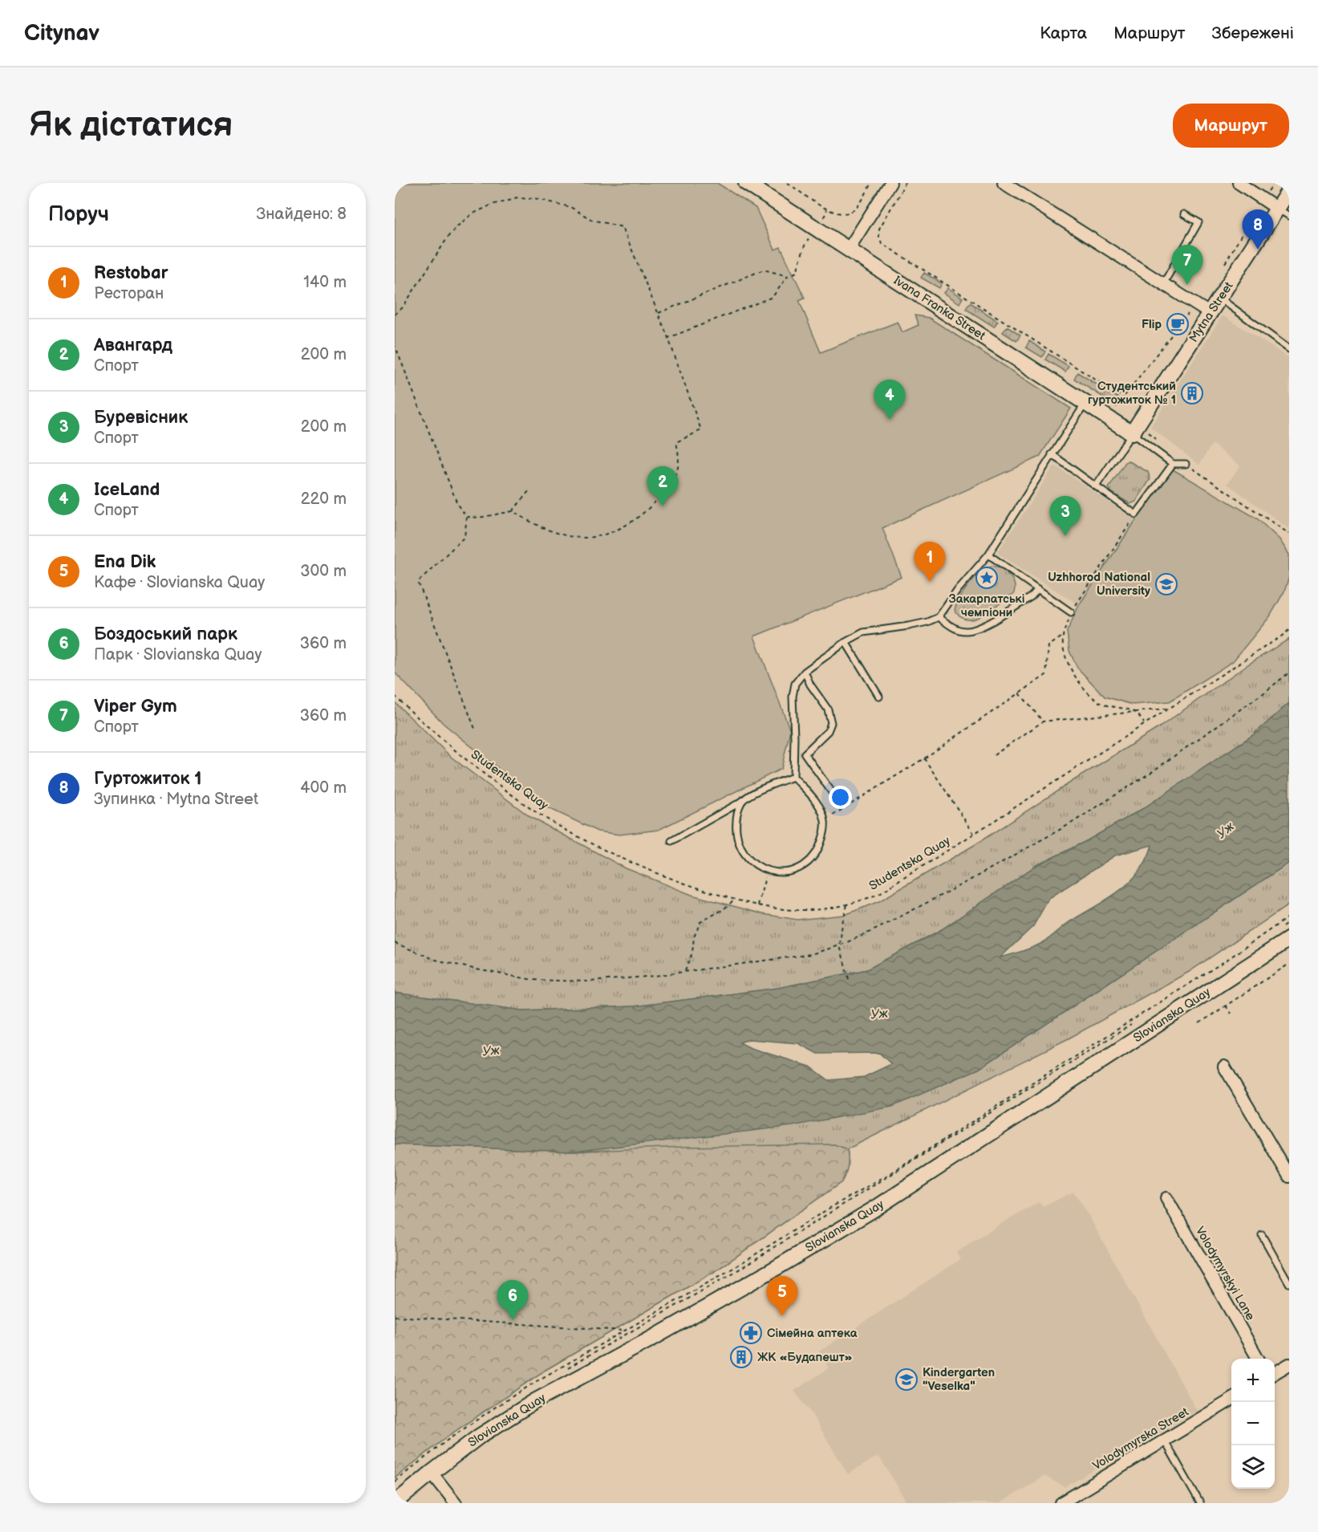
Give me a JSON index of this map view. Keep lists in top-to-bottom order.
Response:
{
  "streets": {
    "street": [
      "Ivana Franka Street",
      "Mytna Street",
      "Slovianska Quay",
      "Volodymyrskyi Lane",
      "Volodymyrska Street"
    ],
    "path": ["Studentska Quay"]
  },
  "crossings": [
    ["Ivana Franka Street", "Mytna Street"]
  ],
  "water": ["Уж"],
  "places": {
    "cafe": ["Flip"],
    "building": ["Студентський гуртожиток № 1", "ЖК «Будапешт»"],
    "place": ["Закарпатські чемпіони"],
    "school or university": ["Uzhhorod National University", "Kindergarten \"Veselka\""],
    "pharmacy": ["Сімейна аптека"]
  },
  "page": {
    "header": "Citynav",
    "nav": ["Карта", "Маршрут", "Збережені"],
    "buttons": "Маршрут",
    "title": "Як дістатися",
    "heading": ["Поруч", "Знайдено: 8"],
    "pins": [
      "8",
      "7",
      "4",
      "2",
      "3",
      "1",
      "5",
      "6"
    ],
    "list": [
      {
        "mark": "1",
        "name": "Restobar",
        "note": "Ресторан",
        "value": "140 m"
      },
      {
        "mark": "2",
        "name": "Авангард",
        "note": "Спорт",
        "value": "200 m"
      },
      {
        "mark": "3",
        "name": "Буревісник",
        "note": "Спорт",
        "value": "200 m"
      },
      {
        "mark": "4",
        "name": "IceLand",
        "note": "Спорт",
        "value": "220 m"
      },
      {
        "mark": "5",
        "name": "Ena Dik",
        "note": "Кафе · Slovianska Quay",
        "value": "300 m"
      },
      {
        "mark": "6",
        "name": "Боздоський парк",
        "note": "Парк · Slovianska Quay",
        "value": "360 m"
      },
      {
        "mark": "7",
        "name": "Viper Gym",
        "note": "Спорт",
        "value": "360 m"
      },
      {
        "mark": "8",
        "name": "Гуртожиток 1",
        "note": "Зупинка · Mytna Street",
        "value": "400 m"
      }
    ],
    "map_buttons": ["+", "−"]
  }
}
